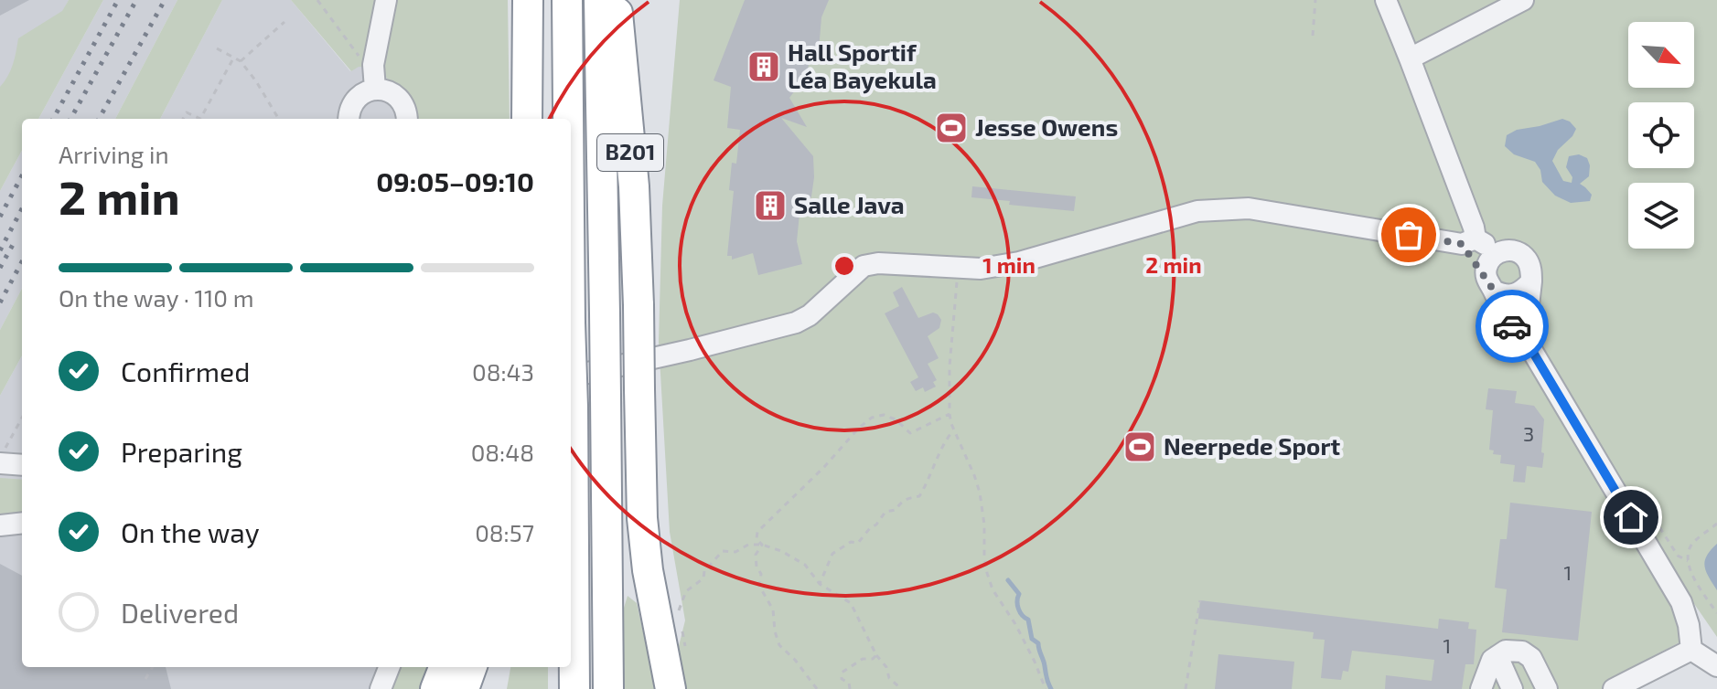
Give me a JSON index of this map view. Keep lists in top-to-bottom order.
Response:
{
  "streets": {
    "highway": ["B201"]
  },
  "places": {
    "building": ["Hall Sportif Léa Bayekula", "Salle Java"],
    "sports": ["Jesse Owens", "Neerpede Sport"]
  },
  "house_numbers": ["3", "1", "1"],
  "north": "bottom right",
  "page": {
    "heading": ["2 min", "Arriving in", "09:05–09:10"],
    "bar": "On the way · 110 m",
    "list": [
      ["Confirmed", "08:43"],
      ["Preparing", "08:48"],
      ["On the way", "08:57"],
      "Delivered"
    ]
  },
  "rings": ["1 min", "2 min"]
}
